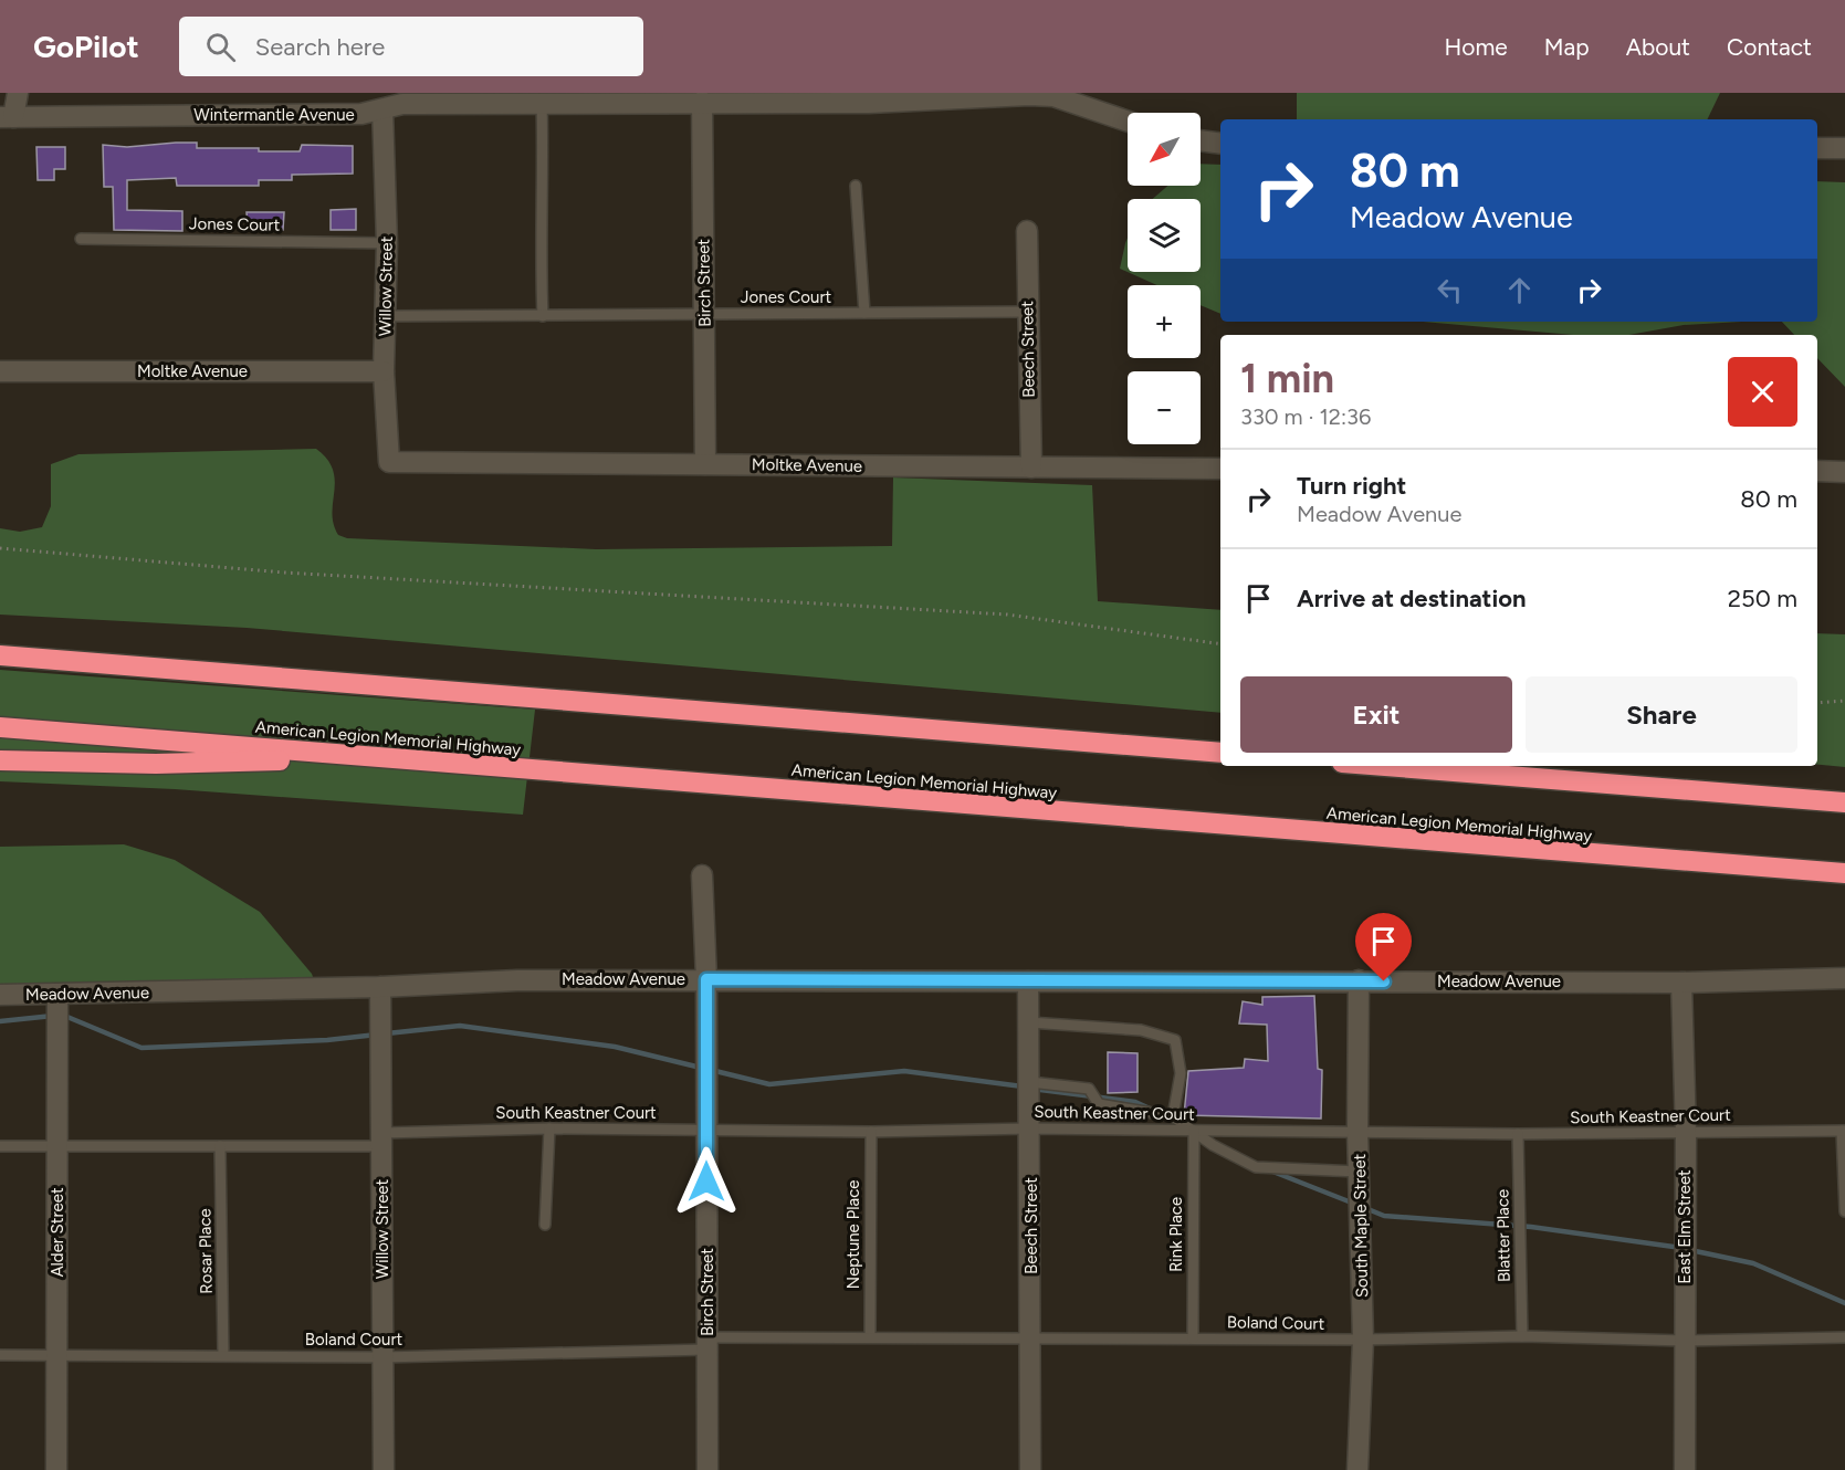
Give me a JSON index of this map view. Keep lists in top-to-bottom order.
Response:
{
  "streets": {
    "highway": ["American Legion Memorial Highway"],
    "street": [
      "Wintermantle Avenue",
      "Birch Street",
      "Willow Street",
      "Beech Street",
      "Moltke Avenue",
      "Meadow Avenue",
      "South Maple Street",
      "East Elm Street",
      "Alder Street"
    ],
    "lane": [
      "Jones Court",
      "South Keastner Court",
      "Neptune Place",
      "Rink Place",
      "Blatter Place",
      "Rosar Place",
      "Boland Court"
    ]
  },
  "crossings": [
    ["Wintermantle Avenue", "Birch Street"],
    ["Wintermantle Avenue", "Willow Street"],
    ["Jones Court", "Birch Street"],
    ["Jones Court", "Willow Street"],
    ["Jones Court", "Beech Street"],
    ["Birch Street", "Moltke Avenue"],
    ["Birch Street", "Meadow Avenue"],
    ["Birch Street", "South Keastner Court"],
    ["Birch Street", "Boland Court"],
    ["Willow Street", "Moltke Avenue"],
    ["Willow Street", "Meadow Avenue"],
    ["Willow Street", "South Keastner Court"],
    ["Willow Street", "Boland Court"],
    ["Beech Street", "Moltke Avenue"],
    ["Beech Street", "Meadow Avenue"],
    ["Beech Street", "South Keastner Court"],
    ["Beech Street", "Boland Court"],
    ["Meadow Avenue", "South Maple Street"],
    ["Meadow Avenue", "East Elm Street"],
    ["Meadow Avenue", "Alder Street"],
    ["South Keastner Court", "South Maple Street"],
    ["South Keastner Court", "East Elm Street"],
    ["South Keastner Court", "Alder Street"],
    ["South Keastner Court", "Neptune Place"],
    ["South Keastner Court", "Rink Place"],
    ["South Keastner Court", "Blatter Place"],
    ["South Keastner Court", "Rosar Place"],
    ["South Maple Street", "Boland Court"],
    ["East Elm Street", "Boland Court"],
    ["Alder Street", "Boland Court"],
    ["Neptune Place", "Boland Court"],
    ["Rink Place", "Boland Court"],
    ["Blatter Place", "Boland Court"],
    ["Rosar Place", "Boland Court"]
  ],
  "north": "bottom left",
  "page": {
    "header": "GoPilot",
    "search": "Search here",
    "nav": [
      "Home",
      "Map",
      "About",
      "Contact"
    ],
    "map_buttons": ["+", "−"],
    "turn": ["80 m", "Meadow Avenue"],
    "heading": ["1 min", "330 m · 12:36"],
    "list": [
      {
        "name": "Turn right",
        "note": "Meadow Avenue",
        "value": "80 m"
      },
      {
        "name": "Arrive at destination",
        "value": "250 m"
      }
    ],
    "buttons": ["Exit", "Share"]
  }
}
